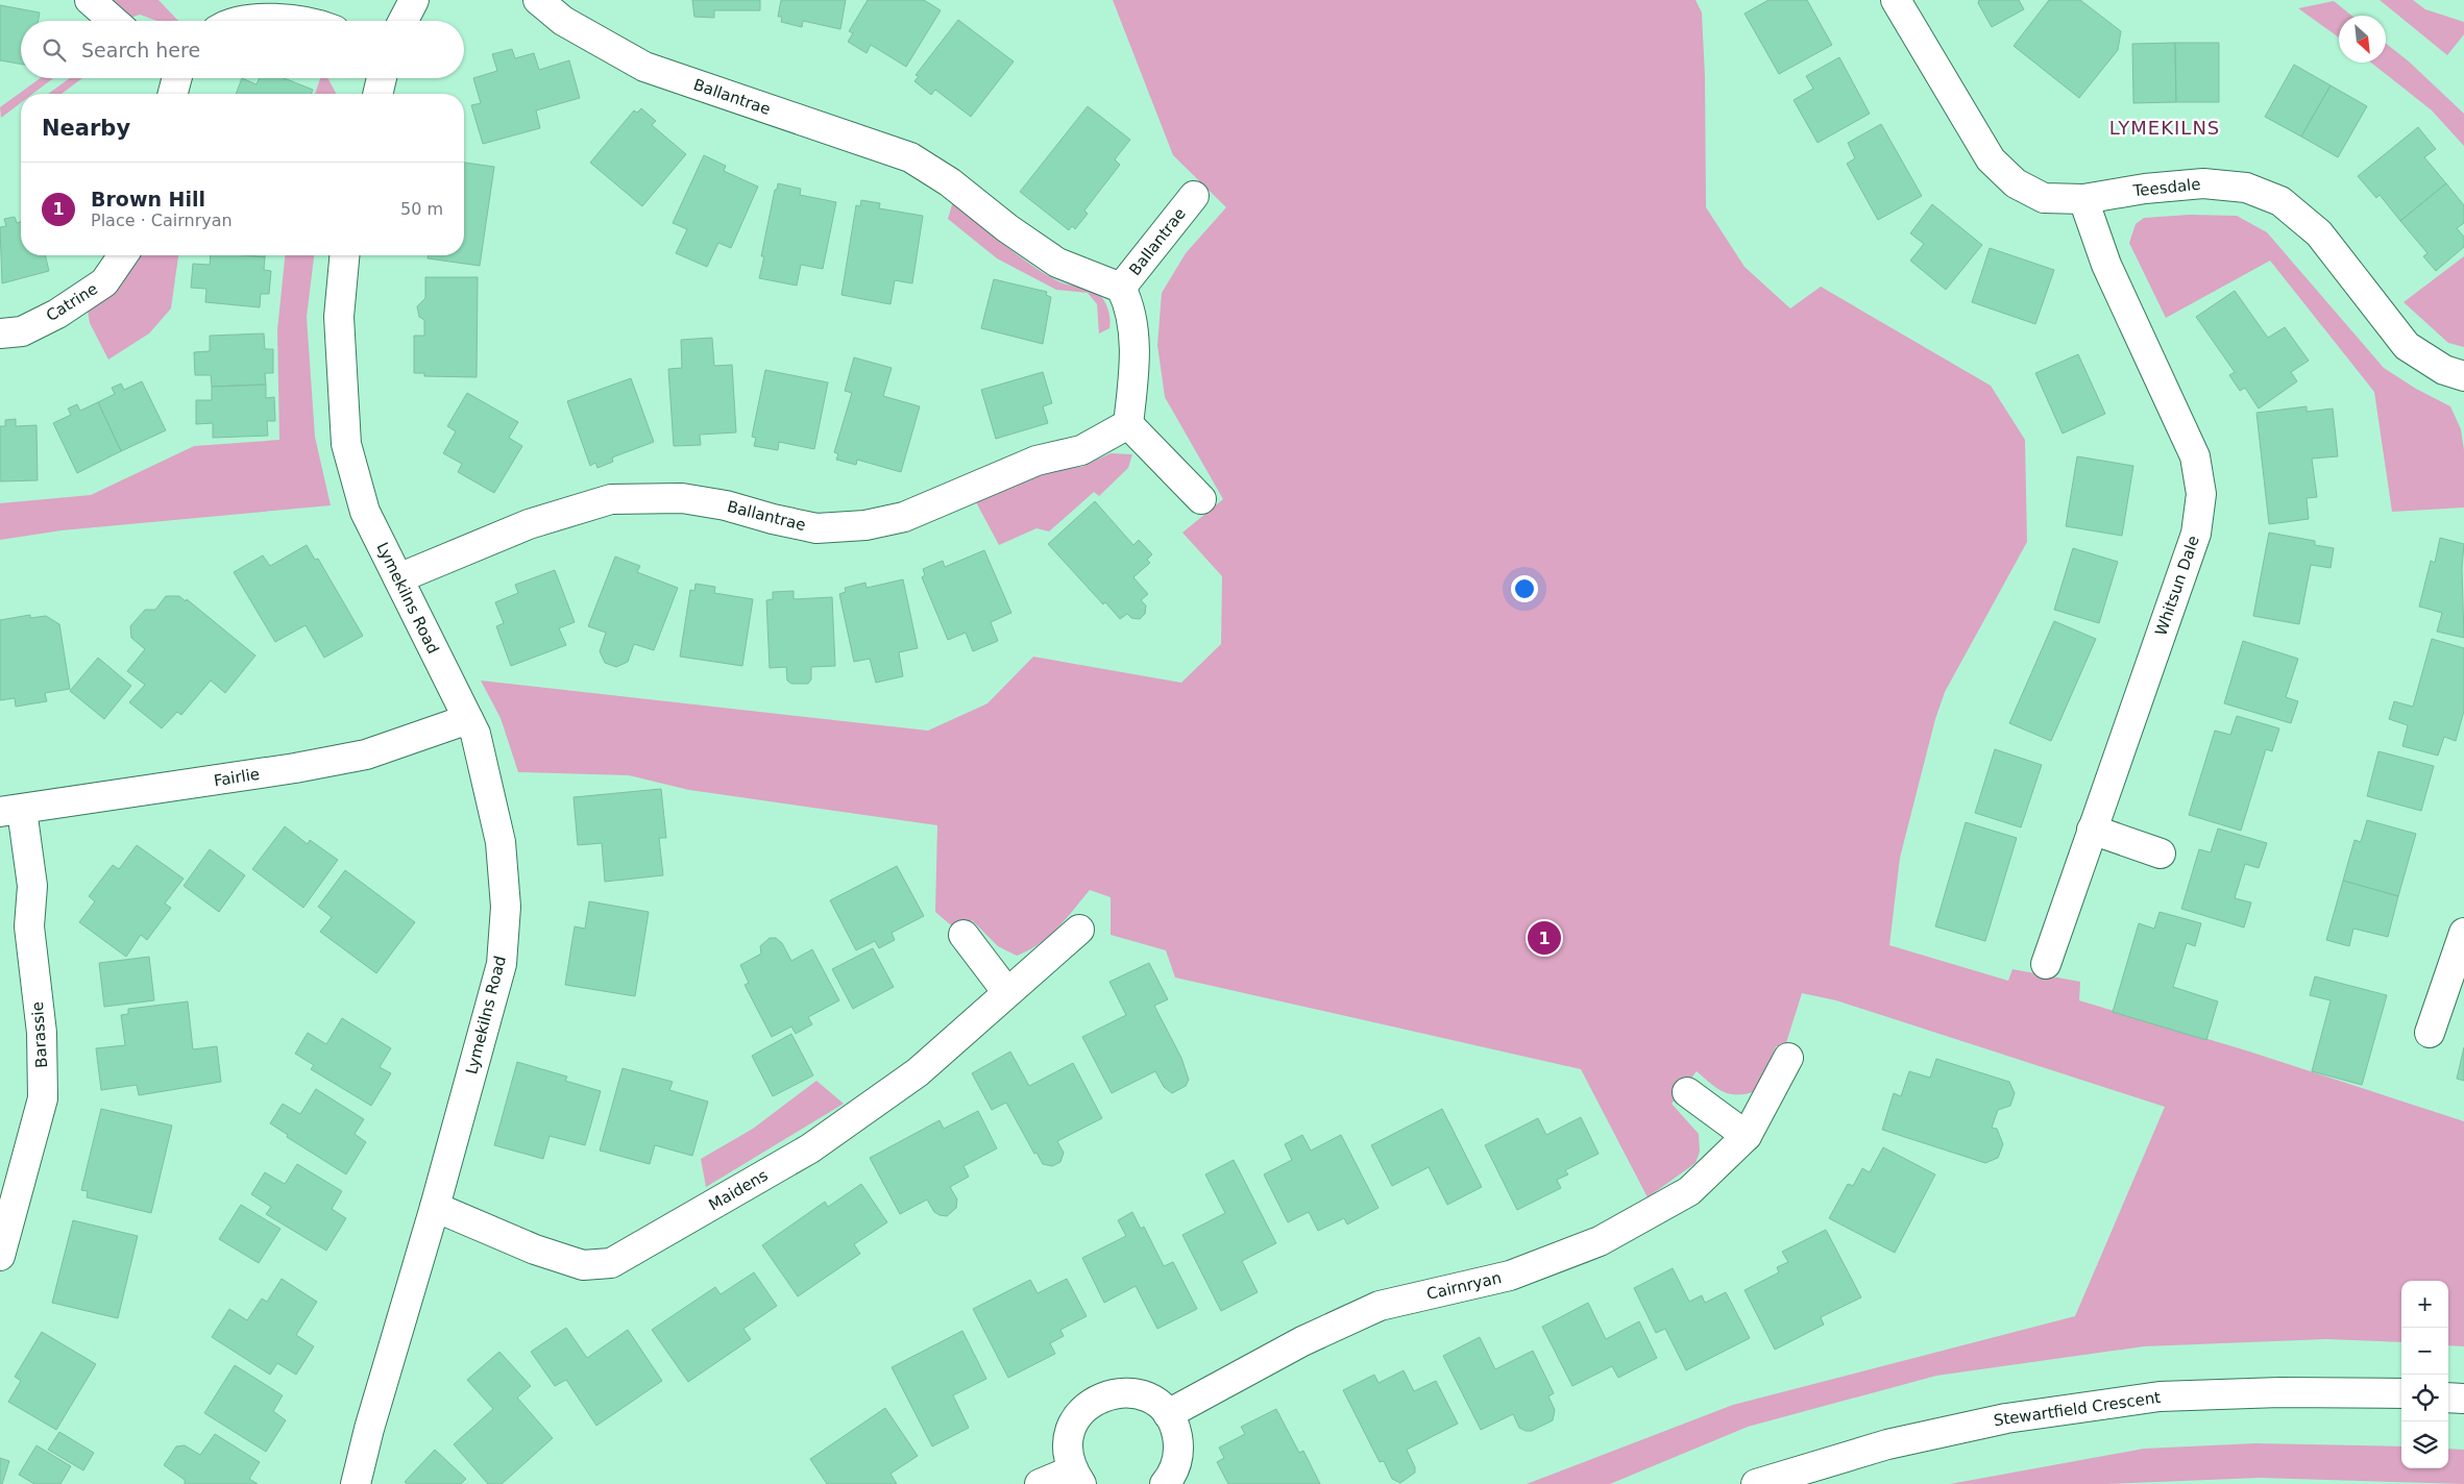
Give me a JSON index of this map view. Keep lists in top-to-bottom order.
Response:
{
  "streets": {
    "street": [
      "Ballantrae",
      "Teesdale",
      "Catrine",
      "Whitsun Dale",
      "Lymekilns Road",
      "Fairlie",
      "Barassie",
      "Maidens",
      "Cairnryan",
      "Stewartfield Crescent"
    ]
  },
  "crossings": [
    ["Ballantrae", "Lymekilns Road"],
    ["Teesdale", "Whitsun Dale"],
    ["Lymekilns Road", "Fairlie"],
    ["Lymekilns Road", "Maidens"],
    ["Fairlie", "Barassie"]
  ],
  "districts": ["LYMEKILNS"],
  "north": "bottom right",
  "page": {
    "search": "Search here",
    "heading": "Nearby",
    "list": [
      {
        "mark": "1",
        "name": "Brown Hill",
        "note": "Place · Cairnryan",
        "value": "50 m"
      }
    ],
    "pins": "1",
    "map_buttons": ["+", "−"]
  }
}
